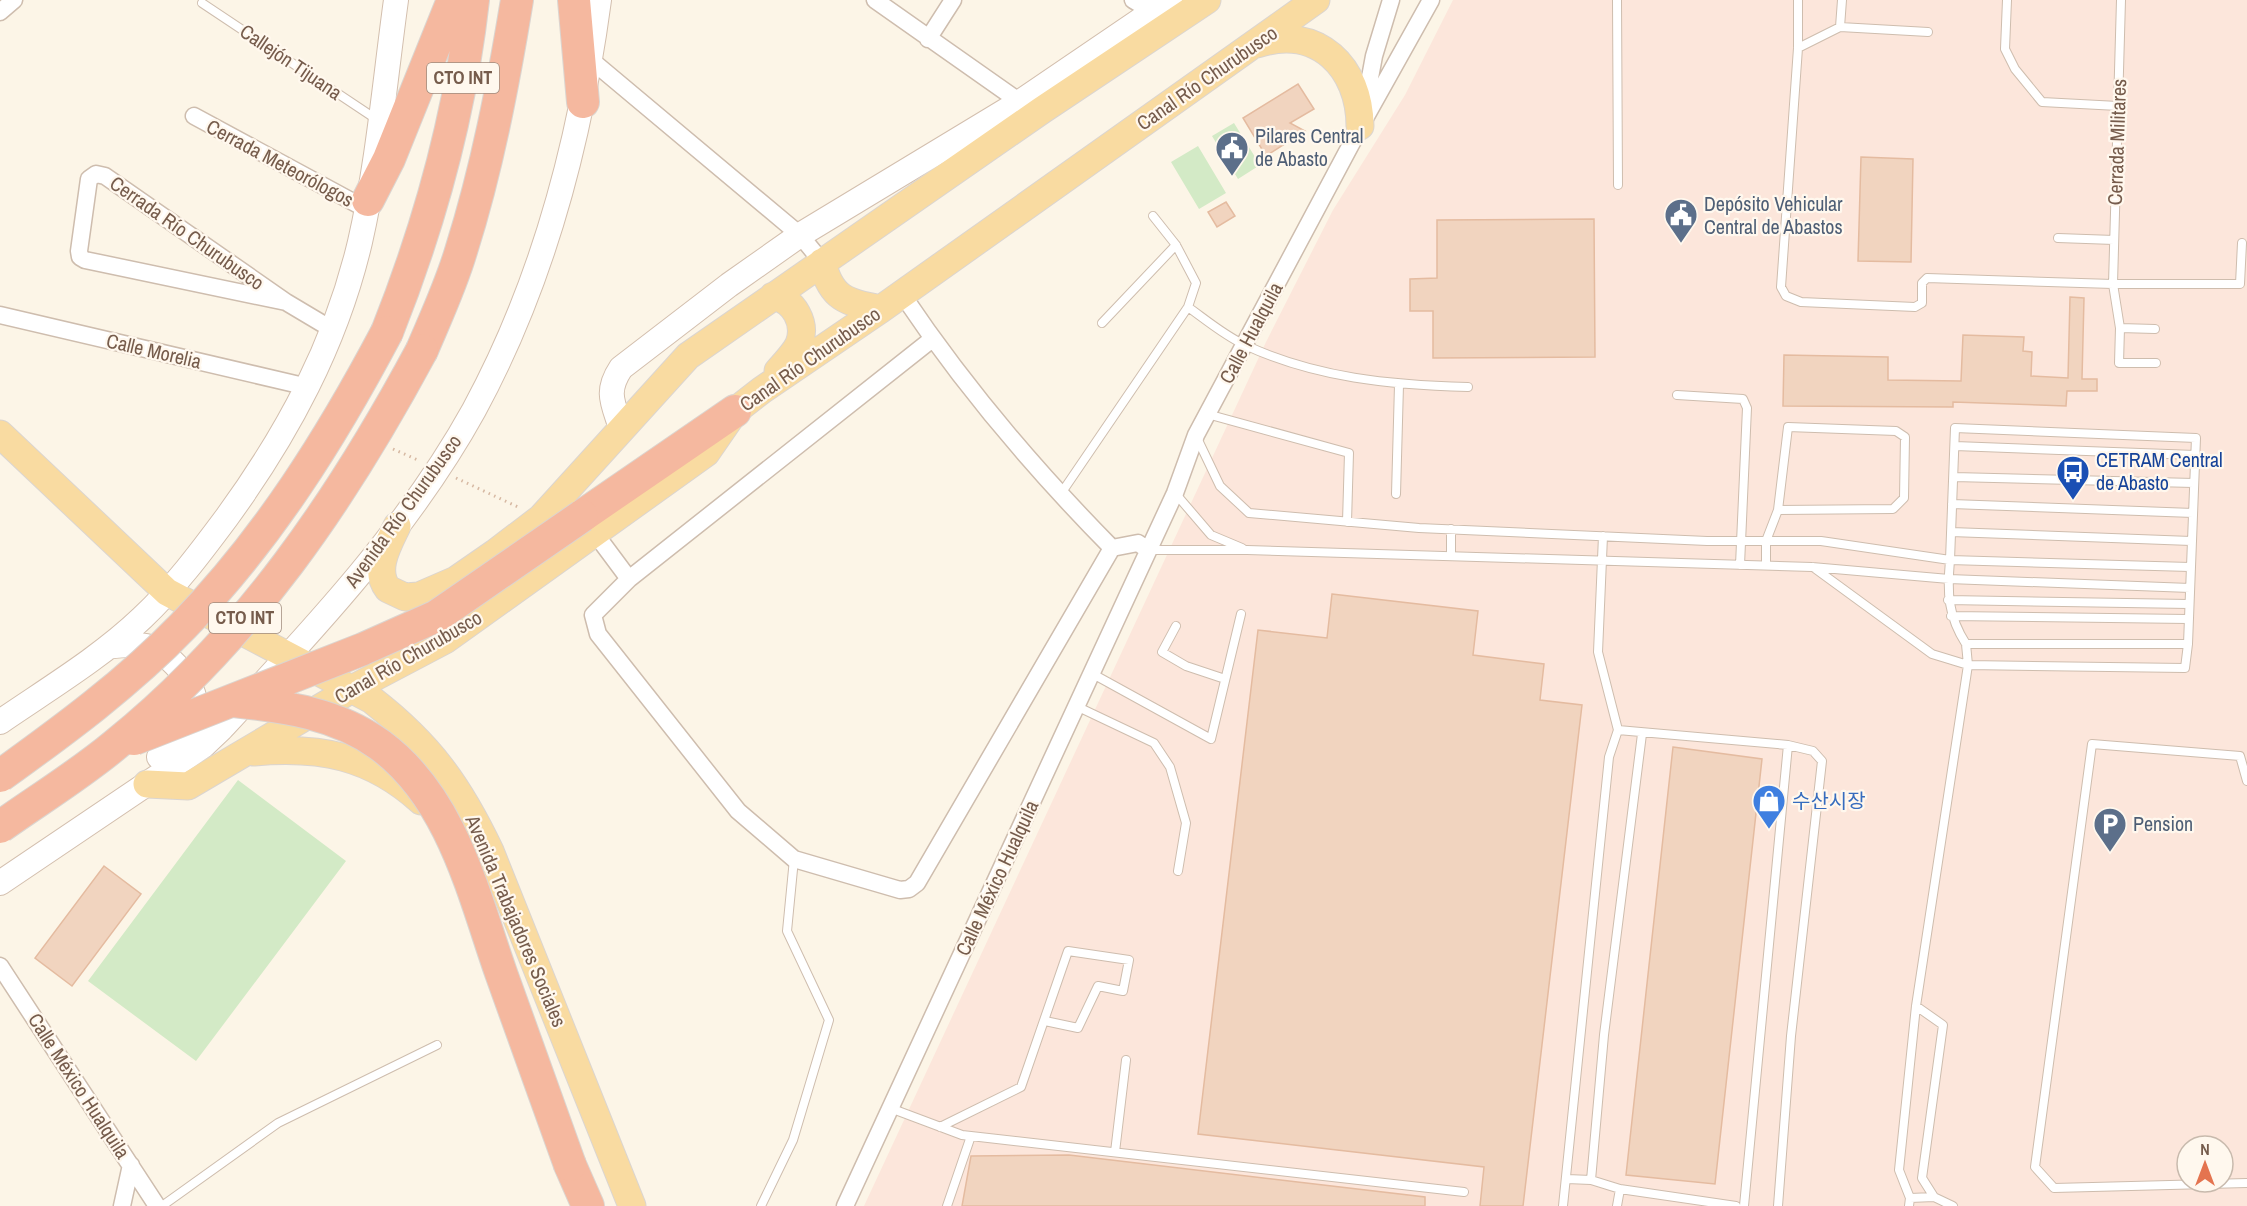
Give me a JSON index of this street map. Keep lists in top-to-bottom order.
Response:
{
  "streets": {
    "highway": ["CTO INT"],
    "main road": ["Canal Río Churubusco", "Avenida Río Churubusco", "Avenida Trabajadores Sociales"],
    "street": [
      "Cerrada Meteorólogos",
      "Cerrada Río Churubusco",
      "Calle Hualquila",
      "Calle Morelia",
      "Calle México Hualquila"
    ],
    "lane": ["Callejón Tijuana", "Cerrada Militares"]
  },
  "crossings": [
    ["Canal Río Churubusco", "Avenida Río Churubusco"],
    ["Canal Río Churubusco", "Avenida Trabajadores Sociales"],
    ["Calle Hualquila", "Calle México Hualquila"],
    ["Avenida Río Churubusco", "Avenida Trabajadores Sociales"]
  ],
  "places": {
    "public building": ["Pilares Central de Abasto", "Depósito Vehicular Central de Abastos"],
    "bus stop": ["CETRAM Central de Abasto"],
    "shop": ["수산시장"],
    "parking": ["Pension"]
  },
  "north": "top"
}
